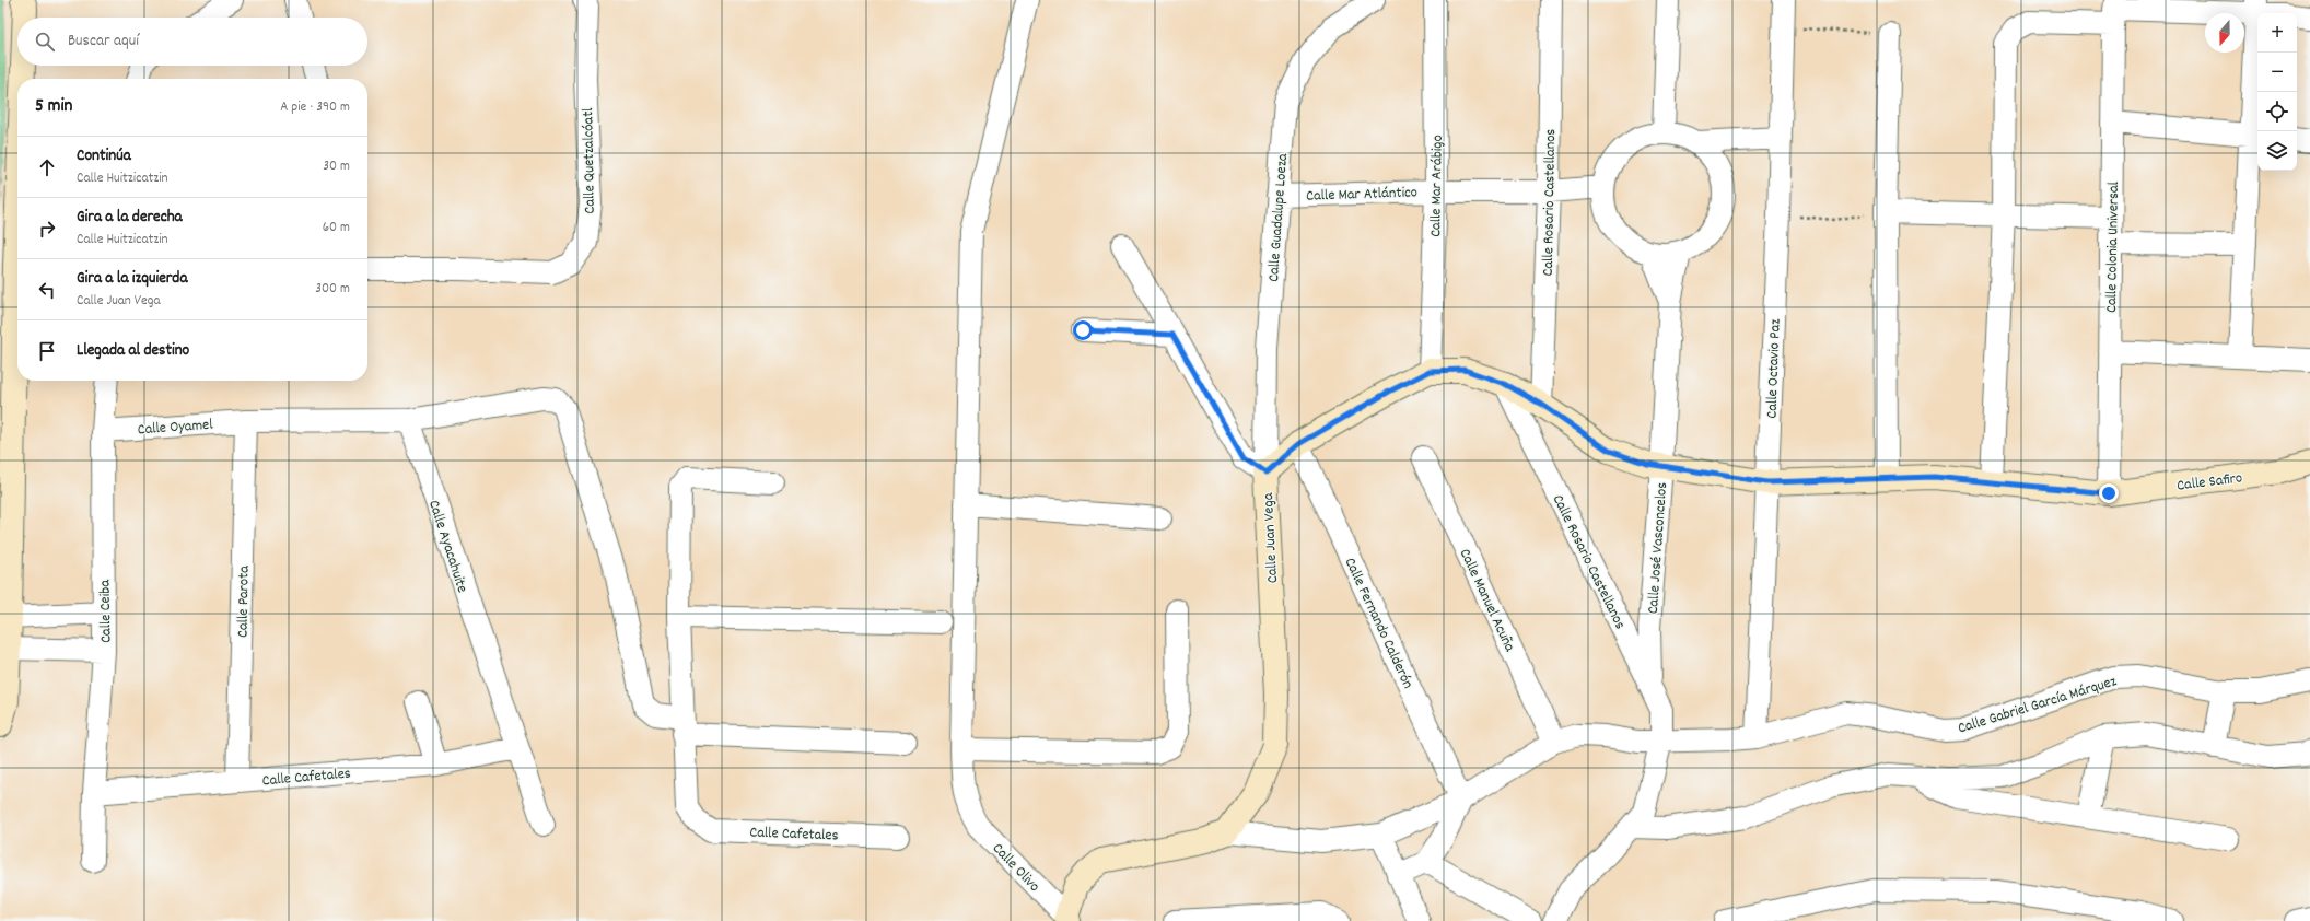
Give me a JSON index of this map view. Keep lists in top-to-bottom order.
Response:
{
  "streets": {
    "street": [
      "Calle Quetzalcóatl",
      "Calle Mar Arábigo",
      "Calle Mar Atlántico",
      "Calle Rosario Castellanos",
      "Calle Guadalupe Loeza",
      "Calle Colonia Universal",
      "Calle Octavio Paz",
      "Calle Oyamel",
      "Calle Safiro",
      "Calle Juan Vega",
      "Calle Ayacahuite",
      "Calle José Vasconcelos",
      "Calle Manuel Acuña",
      "Calle Parota",
      "Calle Ceiba",
      "Calle Fernando Calderón",
      "Calle Gabriel García Márquez",
      "Calle Cafetales",
      "Calle Olivo"
    ]
  },
  "crossings": [
    ["Calle Mar Arábigo", "Calle Mar Atlántico"],
    ["Calle Mar Arábigo", "Calle Juan Vega"],
    ["Calle Mar Atlántico", "Calle Rosario Castellanos"],
    ["Calle Mar Atlántico", "Calle Guadalupe Loeza"],
    ["Calle Mar Atlántico", "Calle José Vasconcelos"],
    ["Calle Rosario Castellanos", "Calle Juan Vega"],
    ["Calle Rosario Castellanos", "Calle José Vasconcelos"],
    ["Calle Rosario Castellanos", "Calle Gabriel García Márquez"],
    ["Calle Guadalupe Loeza", "Calle Juan Vega"],
    ["Calle Colonia Universal", "Calle Safiro"],
    ["Calle Colonia Universal", "Calle Juan Vega"],
    ["Calle Octavio Paz", "Calle Juan Vega"],
    ["Calle Octavio Paz", "Calle Gabriel García Márquez"],
    ["Calle Oyamel", "Calle Parota"],
    ["Calle Oyamel", "Calle Ceiba"],
    ["Calle Safiro", "Calle Juan Vega"],
    ["Calle Juan Vega", "Calle José Vasconcelos"],
    ["Calle Juan Vega", "Calle Fernando Calderón"],
    ["Calle Juan Vega", "Calle Gabriel García Márquez"],
    ["Calle Ayacahuite", "Calle Cafetales"],
    ["Calle Manuel Acuña", "Calle Gabriel García Márquez"],
    ["Calle Parota", "Calle Cafetales"],
    ["Calle Ceiba", "Calle Cafetales"],
    ["Calle Fernando Calderón", "Calle Gabriel García Márquez"],
    ["Calle Gabriel García Márquez", "Calle Olivo"]
  ],
  "north": "bottom",
  "page": {
    "map_buttons": ["+", "−"],
    "search": "Buscar aquí",
    "heading": ["5 min", "A pie · 390 m"],
    "list": [
      ["Continúa", "Calle Huitzicatzin", "30 m"],
      ["Gira a la derecha", "Calle Huitzicatzin", "60 m"],
      ["Gira a la izquierda", "Calle Juan Vega", "300 m"],
      "Llegada al destino"
    ]
  }
}
